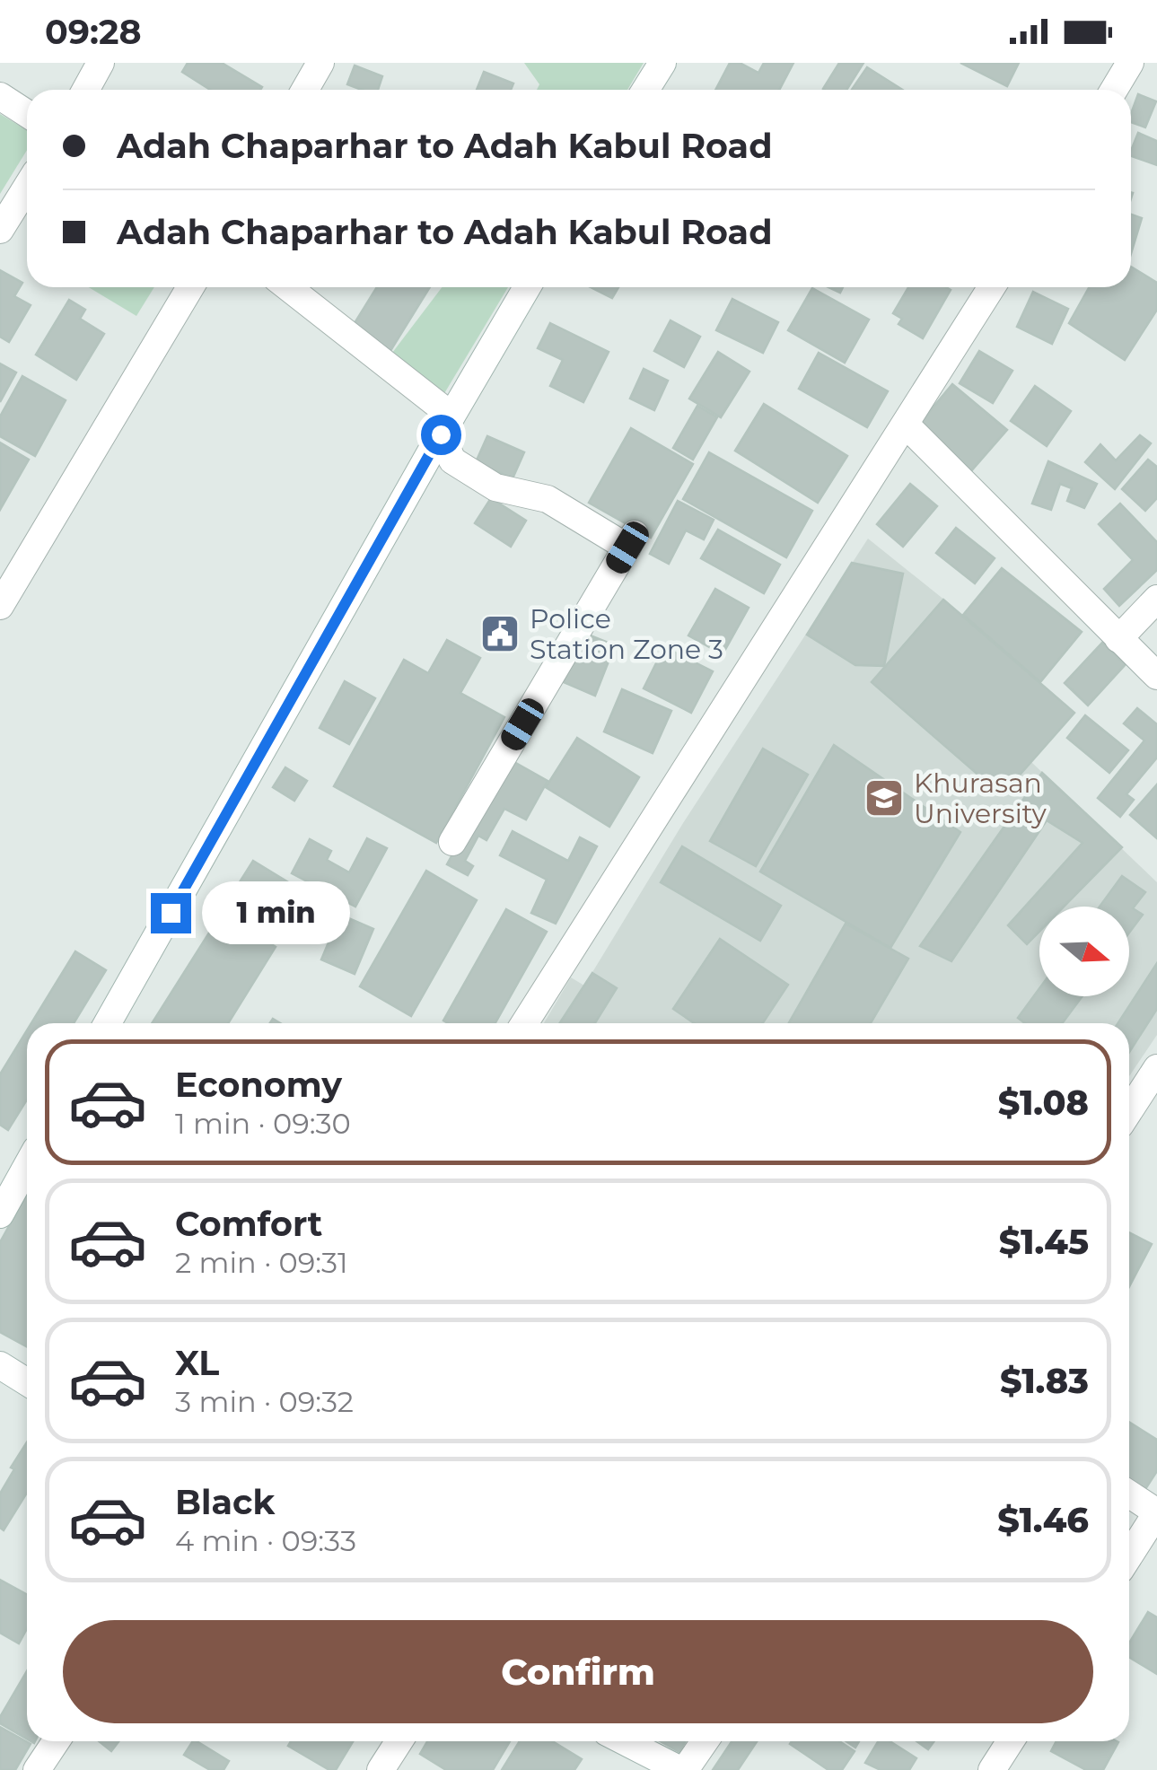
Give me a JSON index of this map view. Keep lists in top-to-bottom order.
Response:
{
  "places": {
    "public building": ["Police Station Zone 3"],
    "school or university": ["Khurasan University"]
  },
  "north": "right",
  "page": {
    "status": "09:28",
    "banner": ["Adah Chaparhar to Adah Kabul Road", "Adah Chaparhar to Adah Kabul Road"],
    "bubble": "1 min",
    "list": [
      {
        "name": "Economy",
        "note": "1 min · 09:30",
        "value": "$1.08"
      },
      {
        "name": "Comfort",
        "note": "2 min · 09:31",
        "value": "$1.45"
      },
      {
        "name": "XL",
        "note": "3 min · 09:32",
        "value": "$1.83"
      },
      {
        "name": "Black",
        "note": "4 min · 09:33",
        "value": "$1.46"
      }
    ],
    "buttons": "Confirm"
  }
}
